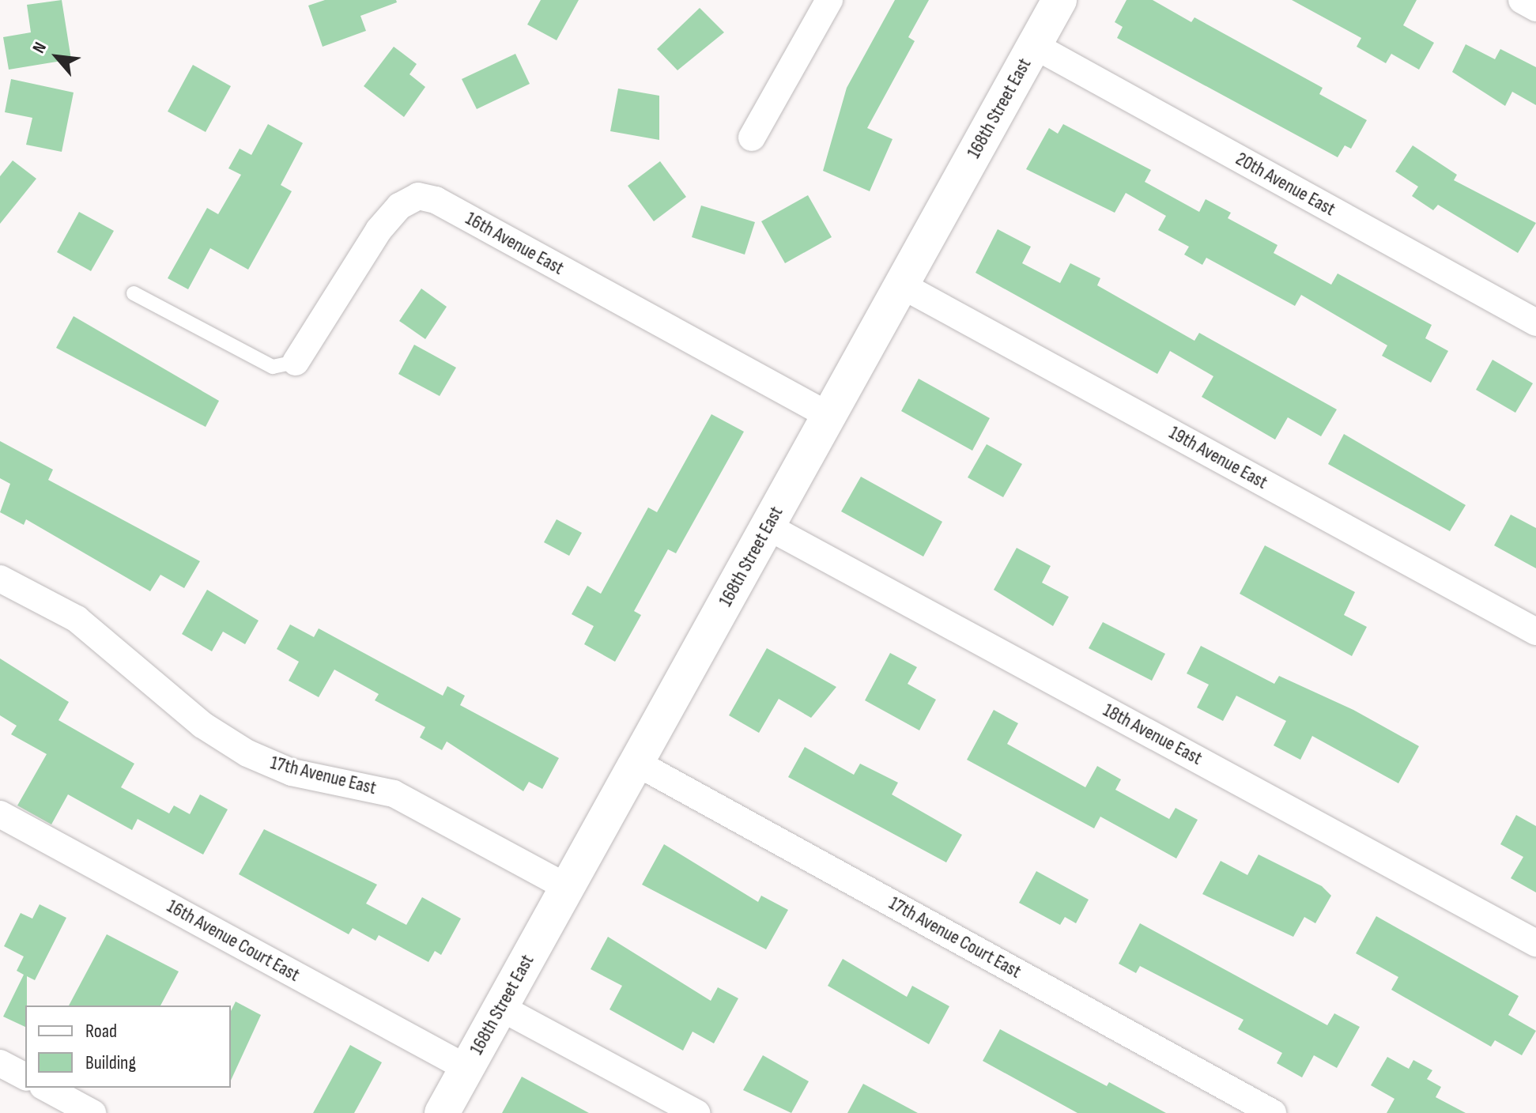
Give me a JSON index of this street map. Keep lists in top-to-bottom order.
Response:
{
  "streets": {
    "street": [
      "168th Street East",
      "20th Avenue East",
      "16th Avenue East",
      "19th Avenue East",
      "18th Avenue East",
      "17th Avenue East",
      "17th Avenue Court East",
      "16th Avenue Court East"
    ]
  },
  "crossings": [
    ["168th Street East", "20th Avenue East"],
    ["168th Street East", "16th Avenue East"],
    ["168th Street East", "19th Avenue East"],
    ["168th Street East", "18th Avenue East"],
    ["168th Street East", "17th Avenue East"],
    ["168th Street East", "17th Avenue Court East"],
    ["168th Street East", "16th Avenue Court East"]
  ],
  "legend": ["Road", "Building"],
  "north": "top left"
}
